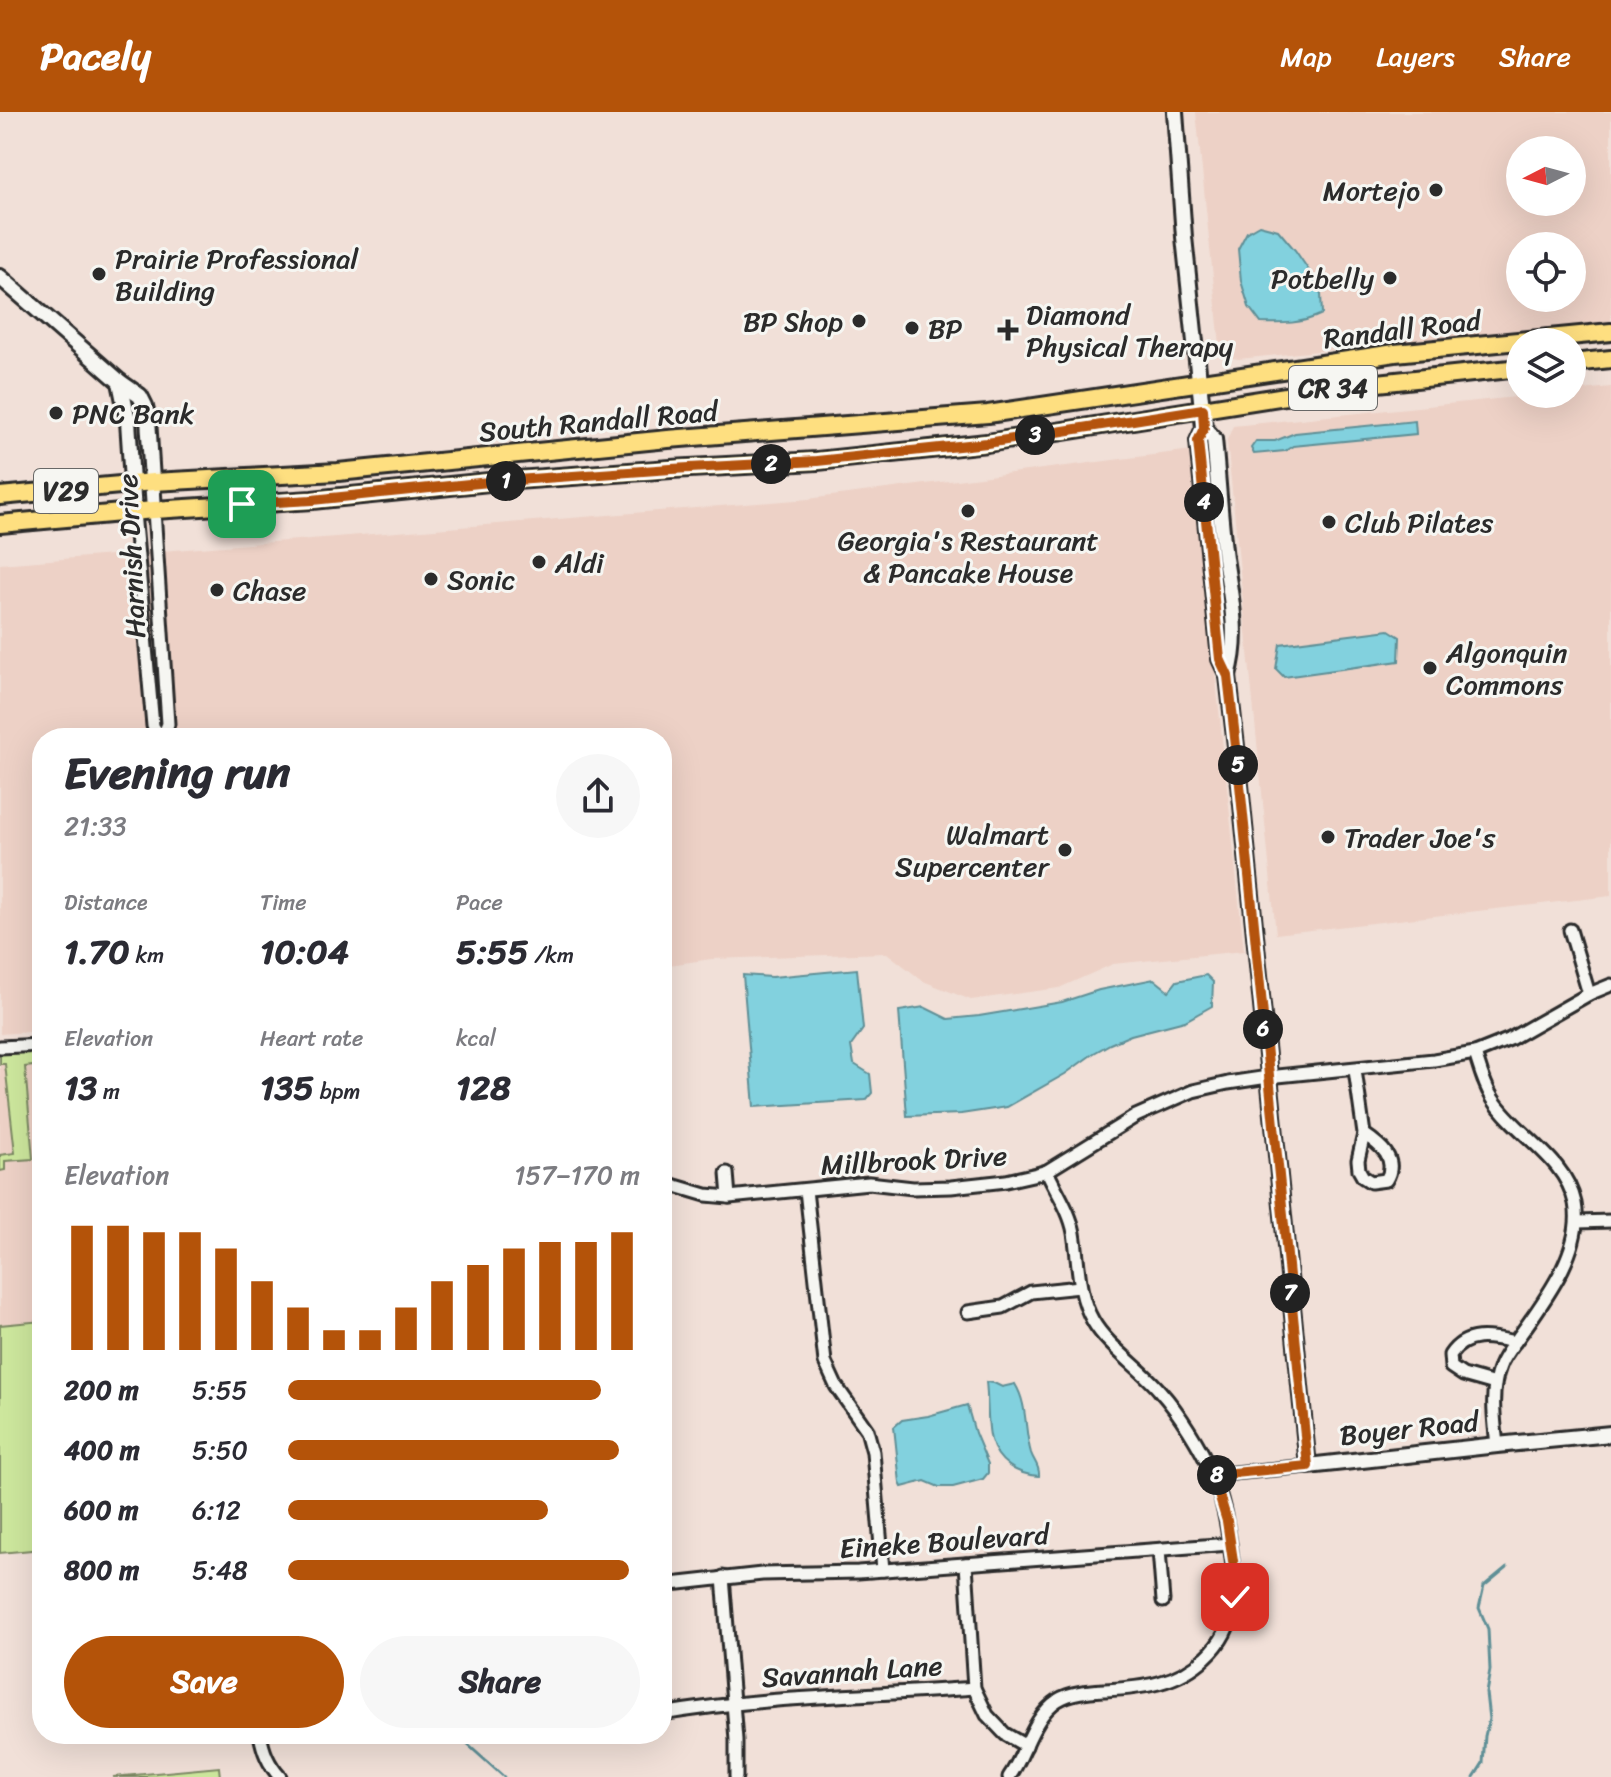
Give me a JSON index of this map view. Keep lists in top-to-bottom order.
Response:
{
  "streets": {
    "main road": [
      "Randall Road",
      "CR 34",
      "South Randall Road",
      "V29"
    ],
    "street": [
      "Harnish Drive",
      "Millbrook Drive",
      "Boyer Road",
      "Eineke Boulevard",
      "Savannah Lane"
    ]
  },
  "crossings": [
    ["Randall Road", "South Randall Road"],
    ["South Randall Road", "Harnish Drive"]
  ],
  "places": {
    "other": [
      "Mortejo",
      "Prairie Professional Building",
      "Potbelly",
      "BP Shop",
      "BP",
      "PNC Bank",
      "Georgia's Restaurant & Pancake House",
      "Club Pilates",
      "Aldi",
      "Sonic",
      "Chase",
      "Algonquin Commons",
      "Trader Joe's",
      "Walmart Supercenter"
    ],
    "health": ["Diamond Physical Therapy"]
  },
  "north": "left",
  "page": {
    "header": "Pacely",
    "nav": ["Map", "Layers", "Share"],
    "pins": [
      "3",
      "2",
      "1",
      "4",
      "5",
      "6",
      "7",
      "8"
    ],
    "heading": ["Evening run", "21:33"],
    "stats": [
      ["Distance", "1.70 km"],
      ["Time", "10:04"],
      ["Pace", "5:55 /km"],
      ["Elevation", "13 m"],
      ["Heart rate", "135 bpm"],
      ["kcal", "128"]
    ],
    "chart": ["Elevation", "157–170 m"],
    "list": [
      {
        "name": "200 m",
        "note": "5:55"
      },
      {
        "name": "400 m",
        "note": "5:50"
      },
      {
        "name": "600 m",
        "note": "6:12"
      },
      {
        "name": "800 m",
        "note": "5:48"
      }
    ],
    "buttons": ["Save", "Share"]
  }
}
